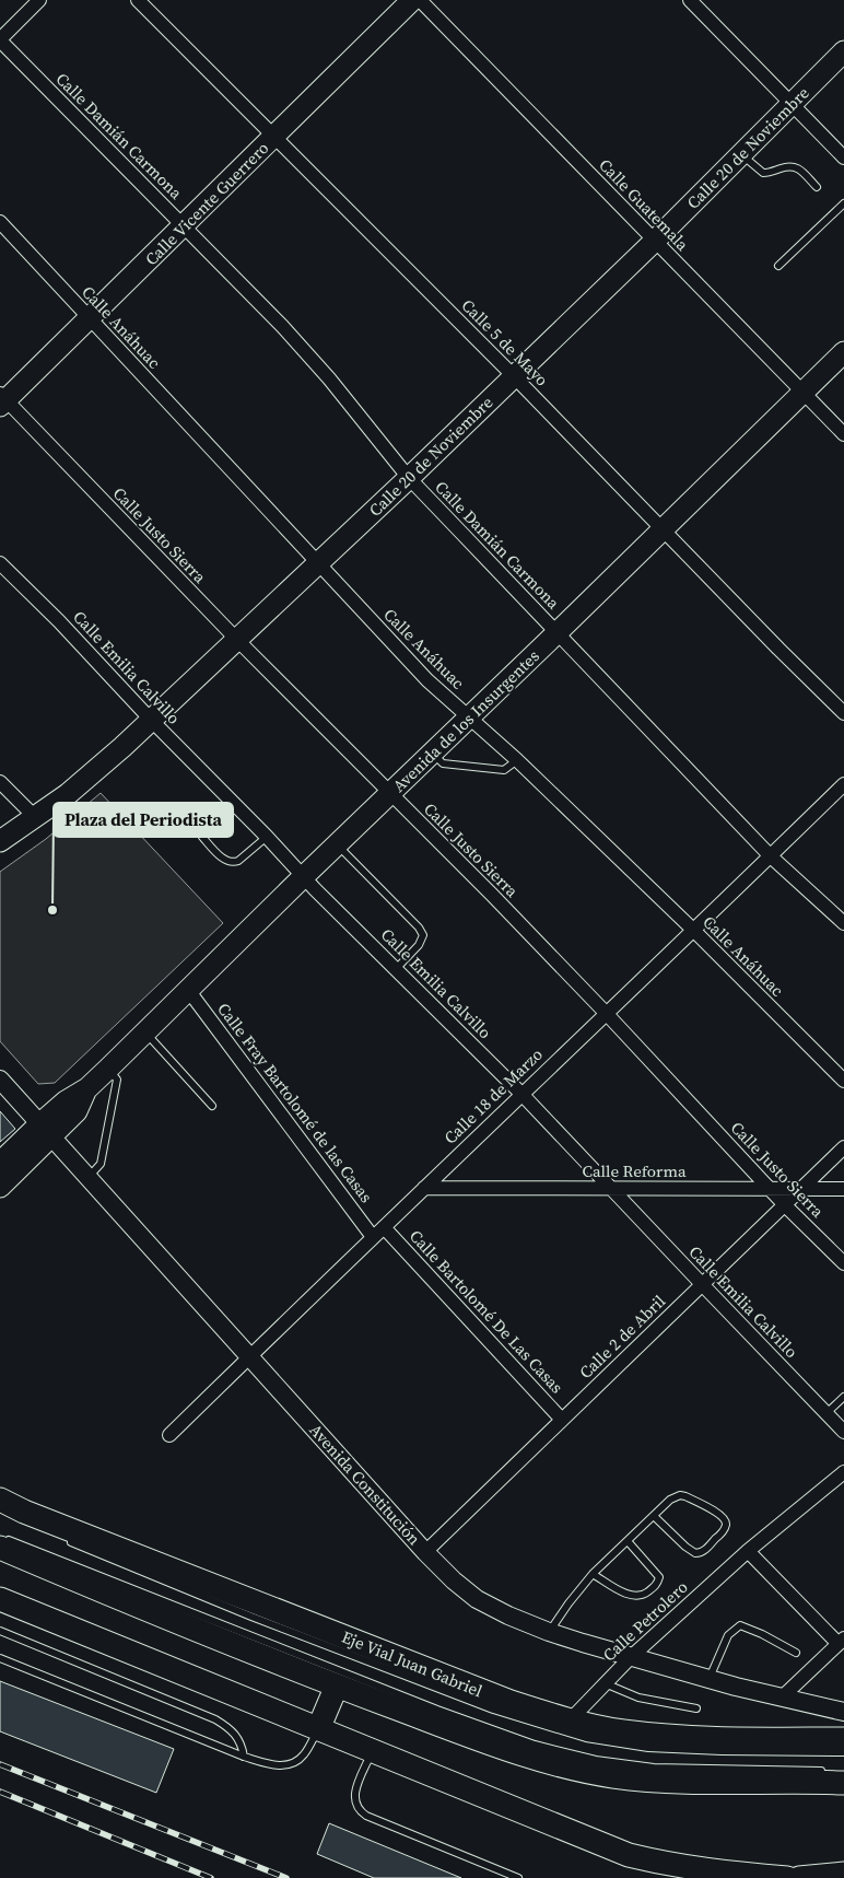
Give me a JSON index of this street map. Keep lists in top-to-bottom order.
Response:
{
  "streets": {
    "main road": [
      "Calle 20 de Noviembre",
      "Calle Vicente Guerrero",
      "Avenida de los Insurgentes",
      "Eje Vial Juan Gabriel"
    ],
    "street": [
      "Calle Damián Carmona",
      "Calle Guatemala",
      "Calle Anáhuac",
      "Calle 5 de Mayo",
      "Calle Justo Sierra",
      "Calle Emilia Calvillo",
      "Calle 18 de Marzo",
      "Calle Fray Bartolomé de las Casas",
      "Calle Reforma",
      "Calle Bartolomé De Las Casas",
      "Calle 2 de Abril",
      "Avenida Constitución",
      "Calle Petrolero"
    ]
  },
  "crossings": [
    ["Calle Damián Carmona", "Calle 20 de Noviembre"],
    ["Calle Damián Carmona", "Calle Vicente Guerrero"],
    ["Calle Damián Carmona", "Avenida de los Insurgentes"],
    ["Calle Damián Carmona", "Calle 18 de Marzo"],
    ["Calle 20 de Noviembre", "Calle Guatemala"],
    ["Calle 20 de Noviembre", "Calle Anáhuac"],
    ["Calle 20 de Noviembre", "Calle 5 de Mayo"],
    ["Calle 20 de Noviembre", "Calle Justo Sierra"],
    ["Calle 20 de Noviembre", "Calle Emilia Calvillo"],
    ["Calle Vicente Guerrero", "Calle Anáhuac"],
    ["Calle Vicente Guerrero", "Calle 5 de Mayo"],
    ["Calle Vicente Guerrero", "Calle Justo Sierra"],
    ["Calle Guatemala", "Avenida de los Insurgentes"],
    ["Calle Anáhuac", "Avenida de los Insurgentes"],
    ["Calle Anáhuac", "Calle 18 de Marzo"],
    ["Calle 5 de Mayo", "Avenida de los Insurgentes"],
    ["Calle Justo Sierra", "Avenida de los Insurgentes"],
    ["Calle Justo Sierra", "Calle 18 de Marzo"],
    ["Calle Justo Sierra", "Calle Reforma"],
    ["Calle Justo Sierra", "Calle 2 de Abril"],
    ["Calle Emilia Calvillo", "Avenida de los Insurgentes"],
    ["Calle Emilia Calvillo", "Calle 18 de Marzo"],
    ["Calle Emilia Calvillo", "Calle Reforma"],
    ["Calle Emilia Calvillo", "Calle 2 de Abril"],
    ["Avenida de los Insurgentes", "Calle Fray Bartolomé de las Casas"],
    ["Avenida de los Insurgentes", "Avenida Constitución"],
    ["Calle 18 de Marzo", "Calle Fray Bartolomé de las Casas"],
    ["Calle 18 de Marzo", "Calle Reforma"],
    ["Calle 18 de Marzo", "Calle Bartolomé De Las Casas"],
    ["Calle 18 de Marzo", "Avenida Constitución"],
    ["Calle Reforma", "Calle 2 de Abril"],
    ["Calle Bartolomé De Las Casas", "Calle 2 de Abril"],
    ["Calle 2 de Abril", "Avenida Constitución"],
    ["Avenida Constitución", "Calle Petrolero"],
    ["Calle Petrolero", "Eje Vial Juan Gabriel"]
  ],
  "places": ["Plaza del Periodista"]
}
